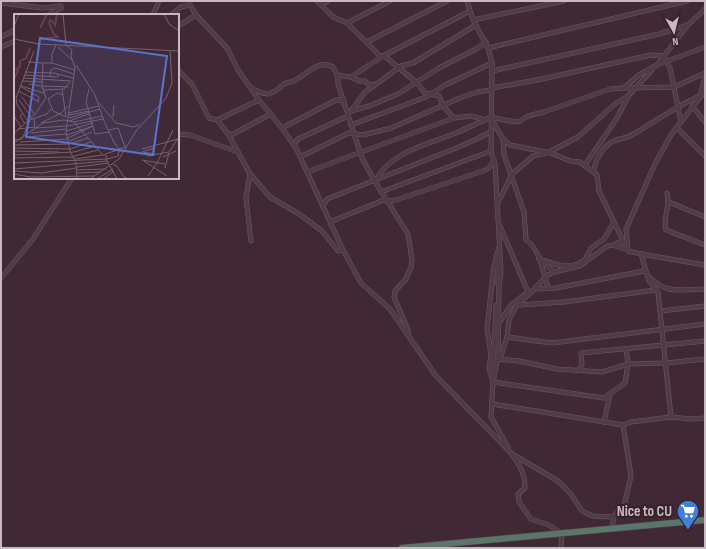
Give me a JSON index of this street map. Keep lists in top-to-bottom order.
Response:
{
  "places": {
    "supermarket": ["Nice to CU"]
  },
  "north": "bottom"
}
